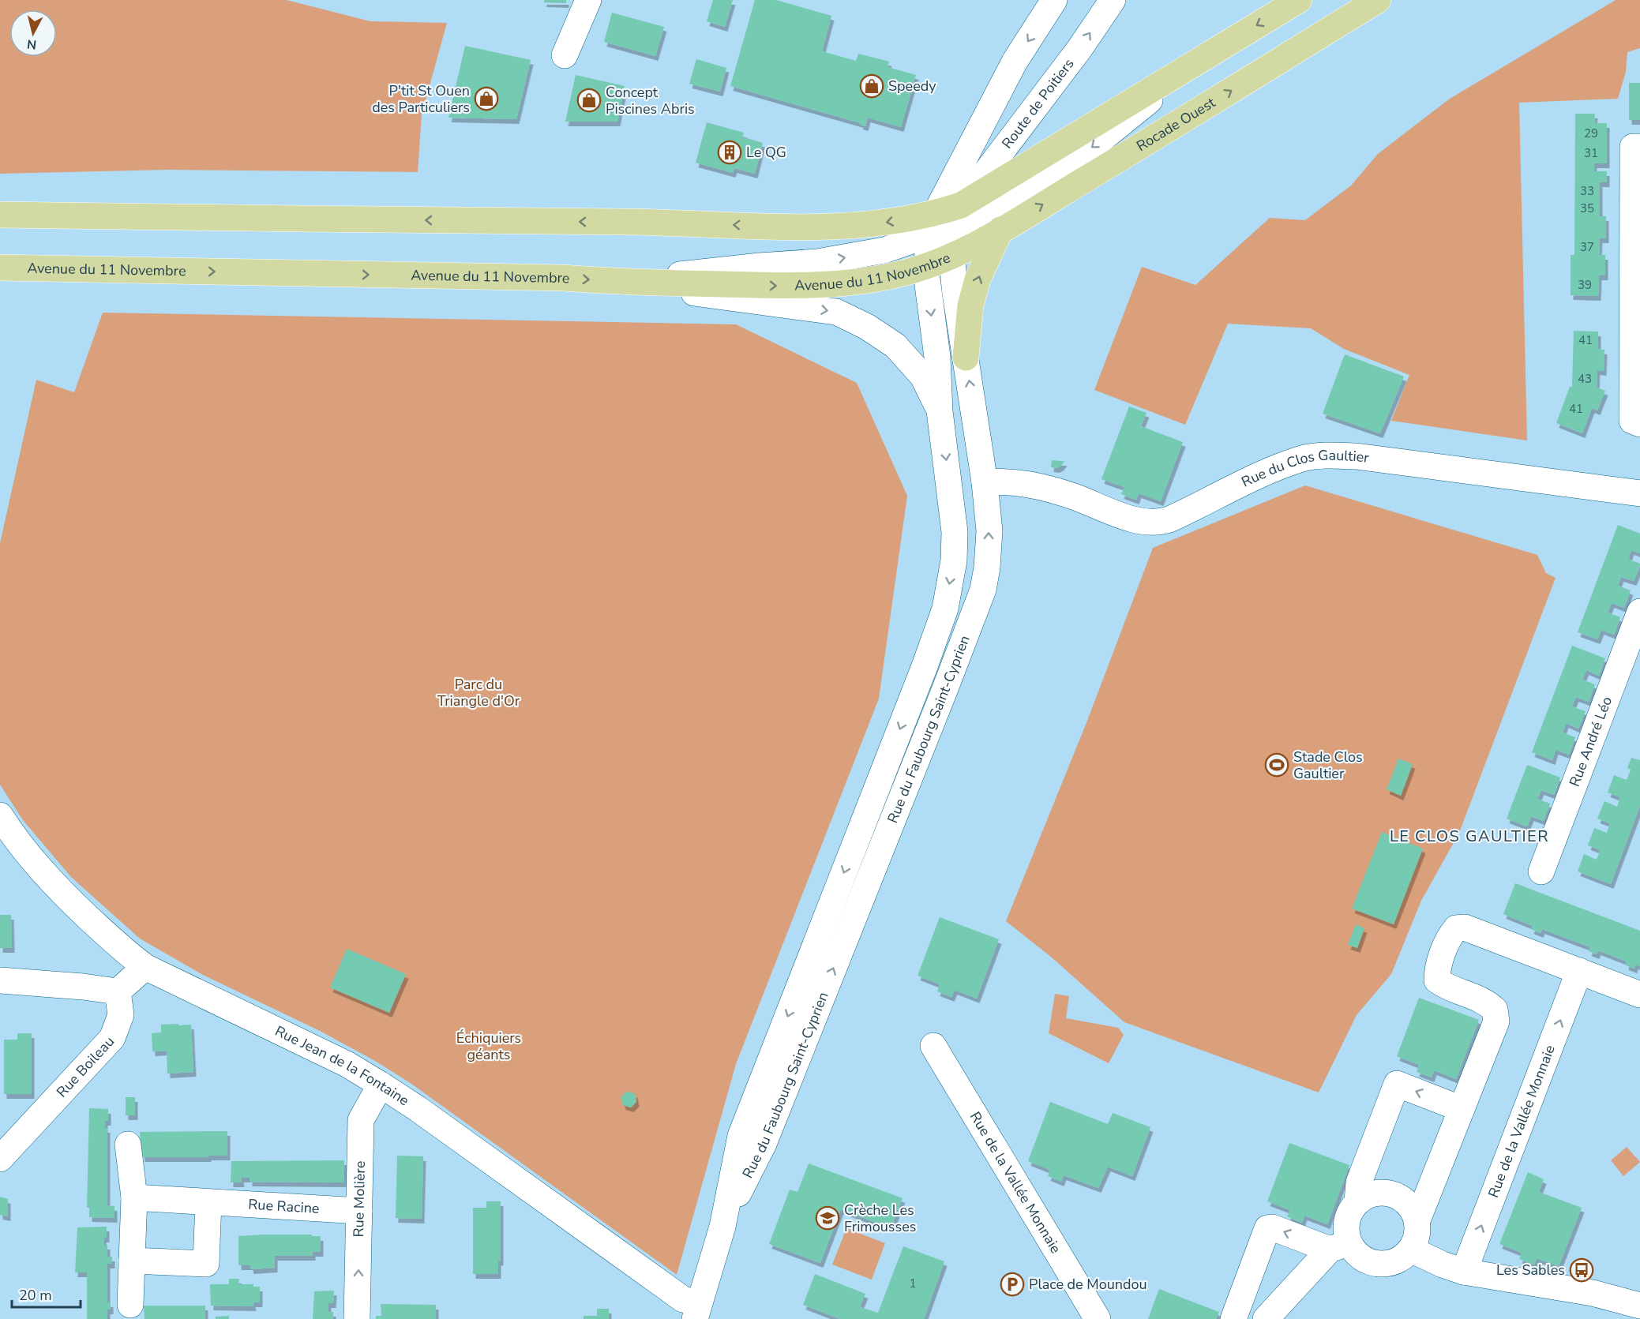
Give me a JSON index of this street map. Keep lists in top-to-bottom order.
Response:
{
  "streets": {
    "main road": ["Rocade Ouest", "Avenue du 11 Novembre"],
    "street": [
      "Route de Poitiers",
      "Rue du Clos Gaultier",
      "Rue du Faubourg Saint-Cyprien",
      "Rue André Léo",
      "Rue Boileau",
      "Rue Jean de la Fontaine",
      "Rue de la Vallée Monnaie",
      "Rue Molière",
      "Rue Racine"
    ]
  },
  "crossings": [
    ["Route de Poitiers", "Avenue du 11 Novembre"],
    ["Rocade Ouest", "Avenue du 11 Novembre"],
    ["Rocade Ouest", "Rue du Faubourg Saint-Cyprien"],
    ["Avenue du 11 Novembre", "Rue du Faubourg Saint-Cyprien"],
    ["Rue du Clos Gaultier", "Rue du Faubourg Saint-Cyprien"],
    ["Rue du Faubourg Saint-Cyprien", "Rue Jean de la Fontaine"],
    ["Rue Jean de la Fontaine", "Rue Molière"],
    ["Rue Molière", "Rue Racine"]
  ],
  "districts": ["LE CLOS GAULTIER"],
  "parks": ["Parc du Triangle d'Or", "Échiquiers géants"],
  "places": {
    "shop": ["Speedy", "P'tit St Ouen des Particuliers", "Concept Piscines Abris"],
    "building": ["Le QG"],
    "sports": ["Stade Clos Gaultier"],
    "school or university": ["Crèche Les Frimousses"],
    "bus stop": ["Les Sables"],
    "parking": ["Place de Moundou"]
  },
  "house_numbers": [
    "29",
    "31",
    "33",
    "35",
    "37",
    "39",
    "41",
    "43",
    "41",
    "1"
  ],
  "scale_bar": "20 m",
  "north": "bottom"
}
